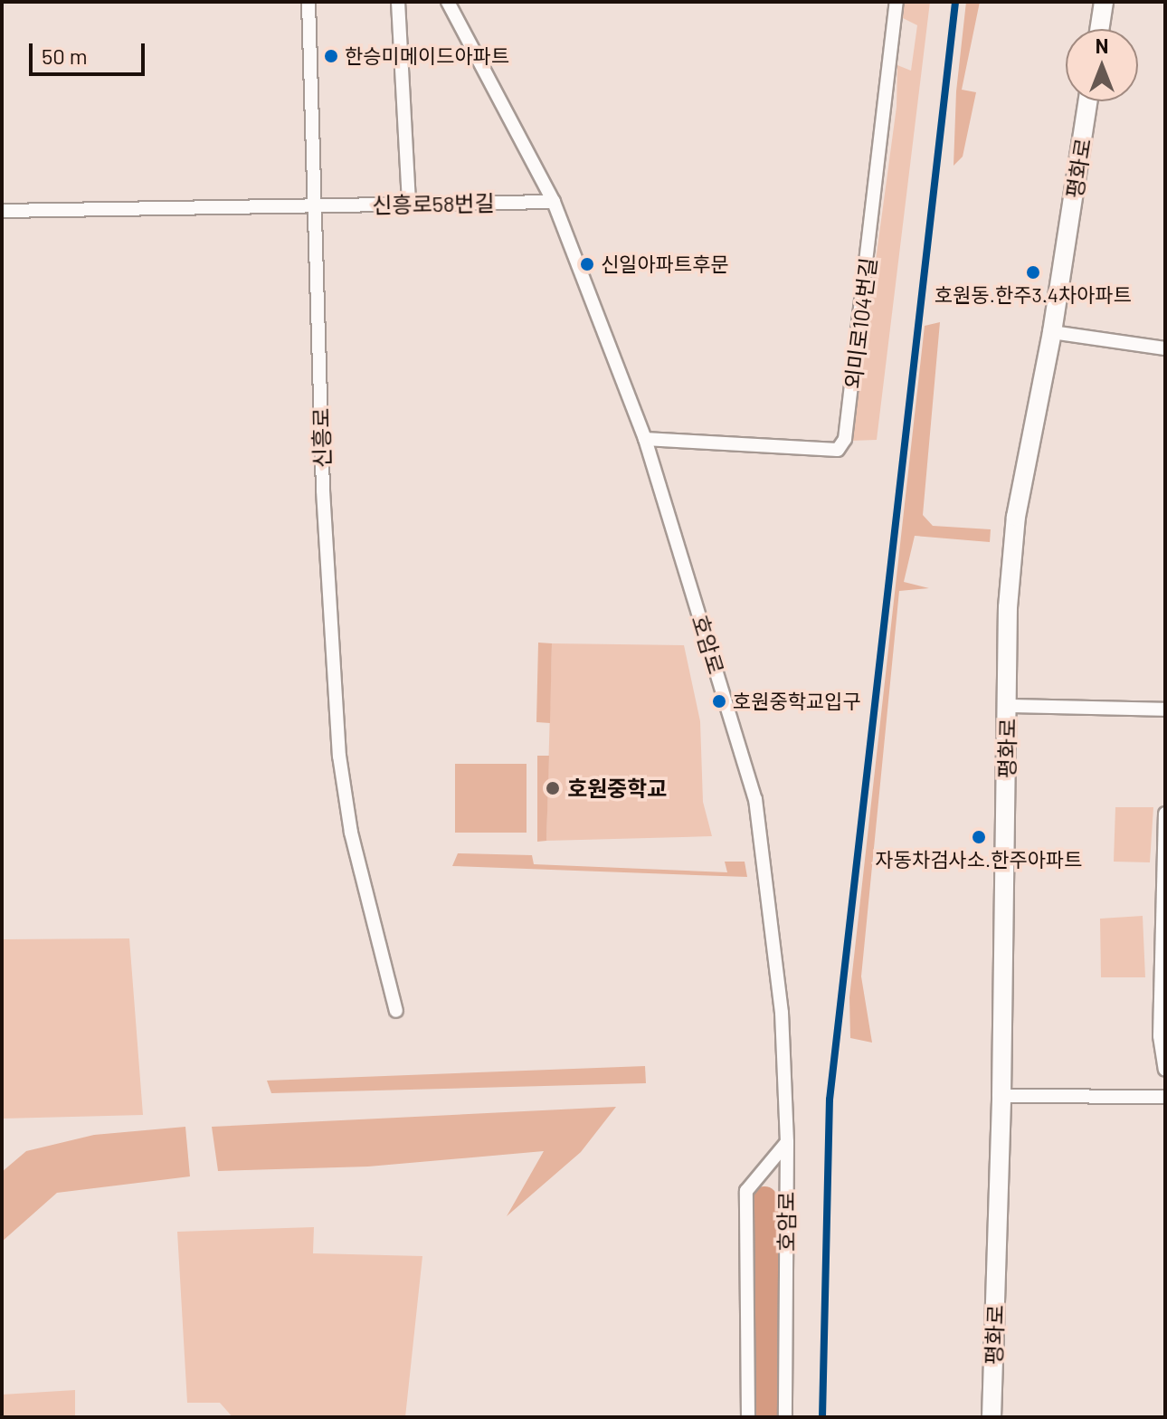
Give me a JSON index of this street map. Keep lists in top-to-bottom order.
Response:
{
  "streets": {
    "main road": ["평화로"],
    "street": [
      "신흥로58번길",
      "외미로104번길",
      "신흥로",
      "호암로"
    ]
  },
  "crossings": [
    ["신흥로58번길", "신흥로"],
    ["신흥로58번길", "호암로"],
    ["외미로104번길", "호암로"]
  ],
  "places": [
    "한승미메이드아파트",
    "신일아파트후문",
    "호원동.한주3.4차아파트",
    "호원중학교입구",
    "호원중학교",
    "자동차검사소.한주아파트"
  ],
  "scale_bar": "50 m",
  "north": "top"
}
